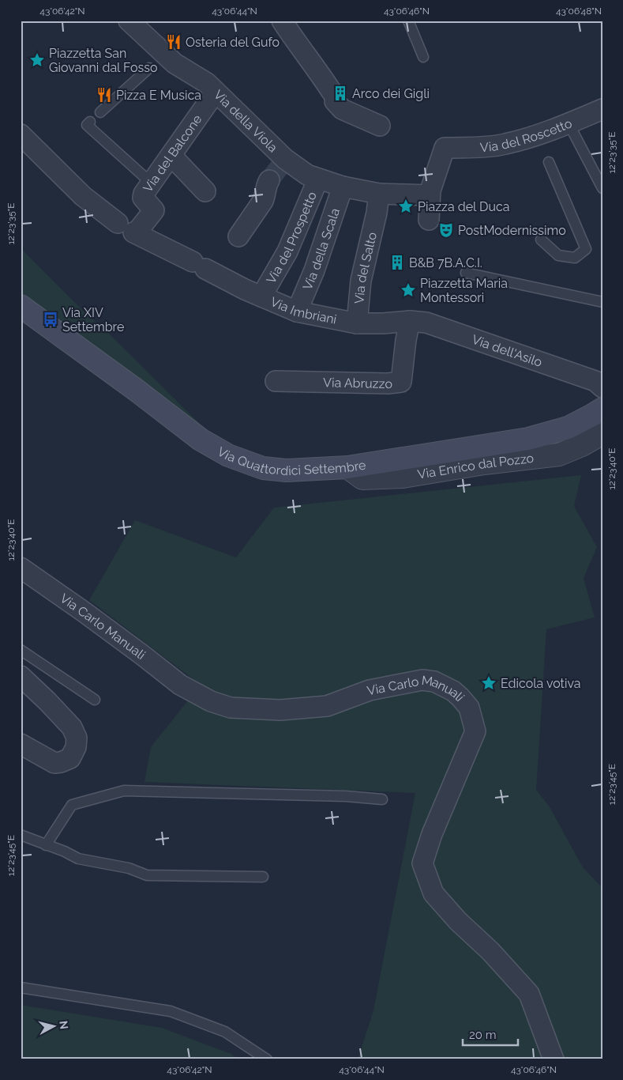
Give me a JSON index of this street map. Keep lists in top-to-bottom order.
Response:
{
  "streets": {
    "main road": ["Via Quattordici Settembre"],
    "street": [
      "Via della Viola",
      "Via del Roscetto",
      "Via del Balcone",
      "Via del Prospetto",
      "Via della Scala",
      "Via del Salto",
      "Via Imbriani",
      "Via dell'Asilo",
      "Via Abruzzo",
      "Via Enrico dal Pozzo",
      "Via Carlo Manuali"
    ]
  },
  "crossings": [
    ["Via della Viola", "Via del Balcone"],
    ["Via della Viola", "Via del Prospetto"],
    ["Via della Viola", "Via della Scala"],
    ["Via della Viola", "Via del Salto"],
    ["Via del Balcone", "Via Imbriani"],
    ["Via del Prospetto", "Via Imbriani"],
    ["Via della Scala", "Via Imbriani"],
    ["Via del Salto", "Via Imbriani"],
    ["Via Imbriani", "Via dell'Asilo"],
    ["Via Imbriani", "Via Abruzzo"],
    ["Via dell'Asilo", "Via Abruzzo"],
    ["Via Quattordici Settembre", "Via Enrico dal Pozzo"]
  ],
  "places": {
    "restaurant": ["Osteria del Gufo", "Pizza E Musica"],
    "place": [
      "Piazzetta San Giovanni dal Fosso",
      "Piazza del Duca",
      "Piazzetta Maria Montessori",
      "Edicola votiva"
    ],
    "building": ["Arco dei Gigli", "B&B 7B.A.C.I."],
    "theatre": ["PostModernissimo"],
    "bus stop": ["Via XIV Settembre"]
  },
  "scale_bar": "20 m",
  "north": "right",
  "coordinates": [
    "43°06'42\"N",
    "43°06'44\"N",
    "43°06'46\"N",
    "43°06'48\"N",
    "12°23'35\"E",
    "12°23'40\"E",
    "12°23'45\"E"
  ]
}
